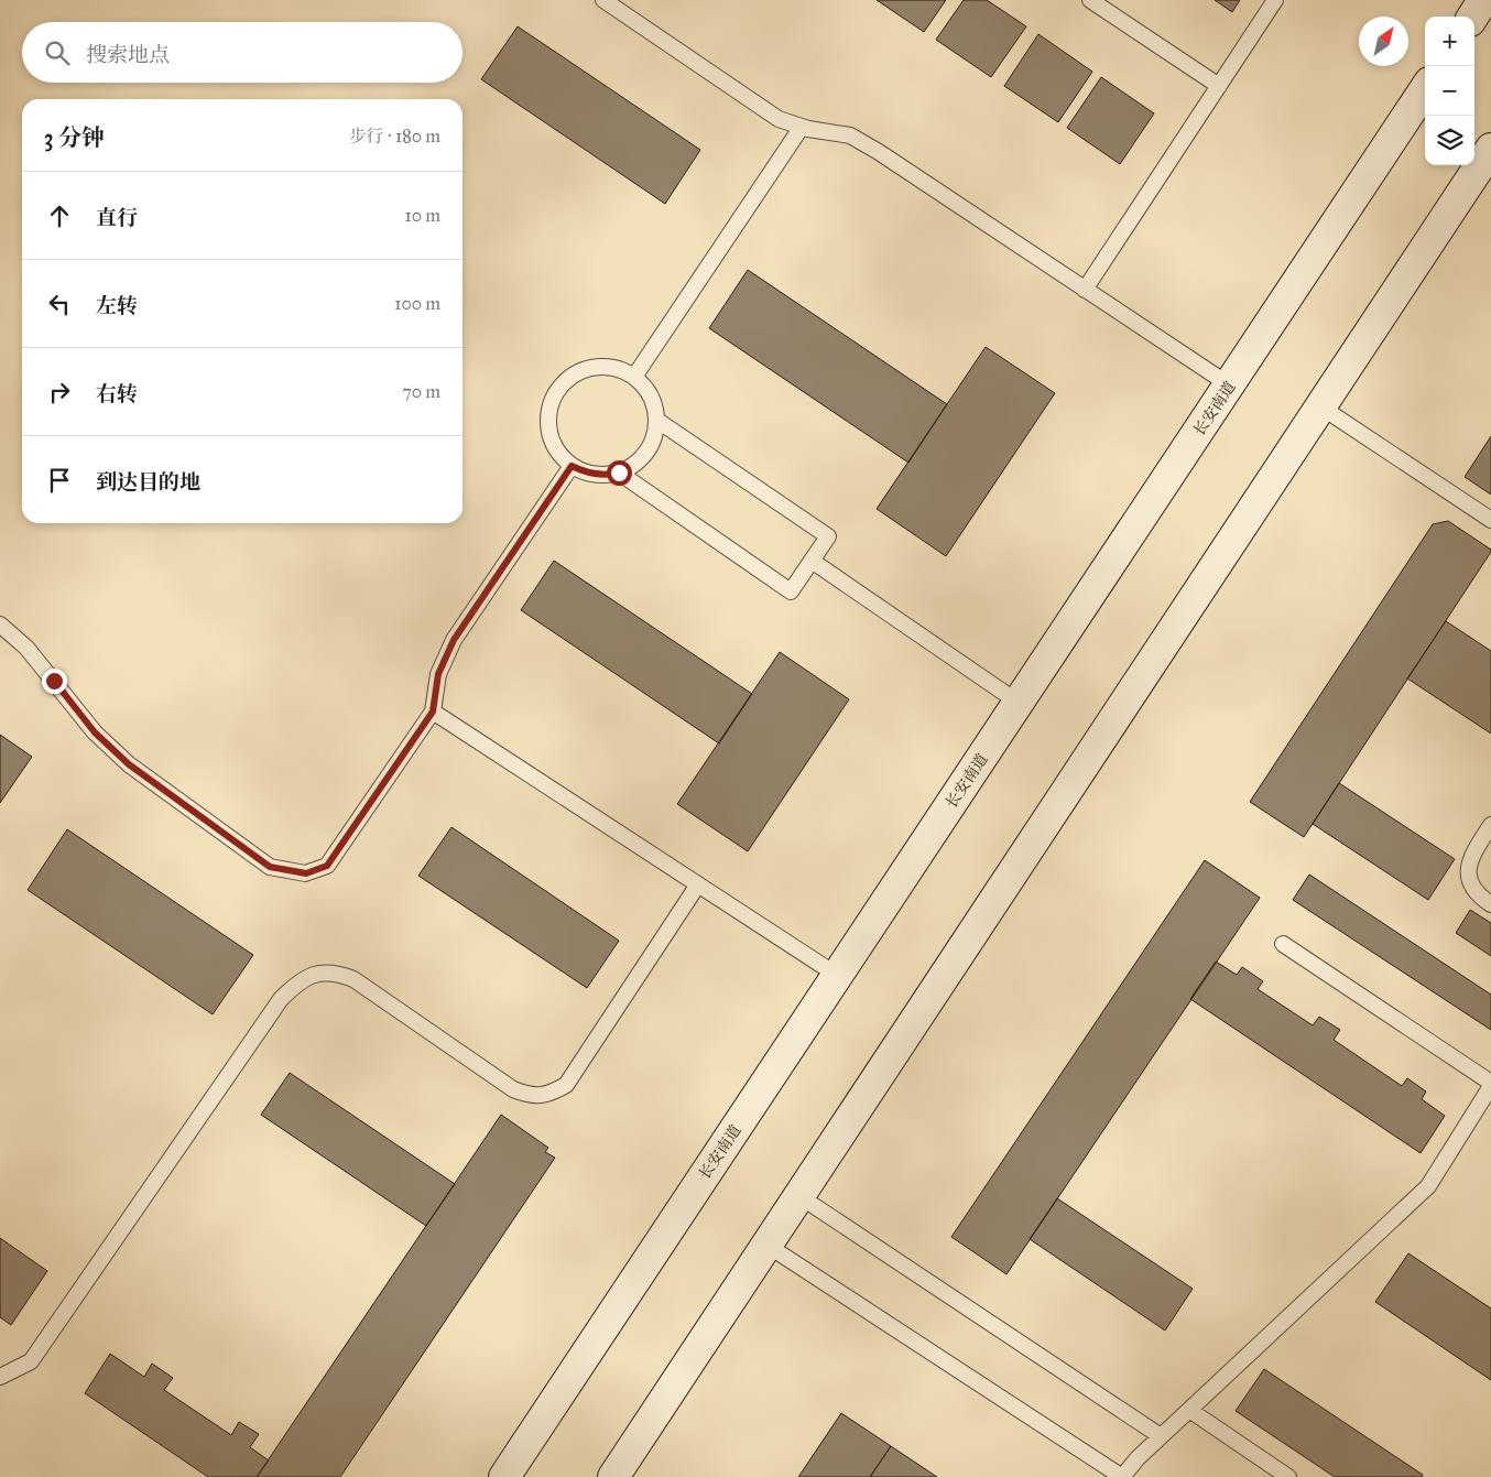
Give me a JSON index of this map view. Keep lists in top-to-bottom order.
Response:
{
  "streets": {
    "main road": ["长安南道"]
  },
  "north": "top right",
  "page": {
    "map_buttons": ["+", "−"],
    "search": "搜索地点",
    "heading": ["3 分钟", "步行 · 180 m"],
    "list": [
      ["直行", "10 m"],
      ["左转", "100 m"],
      ["右转", "70 m"],
      "到达目的地"
    ]
  }
}
